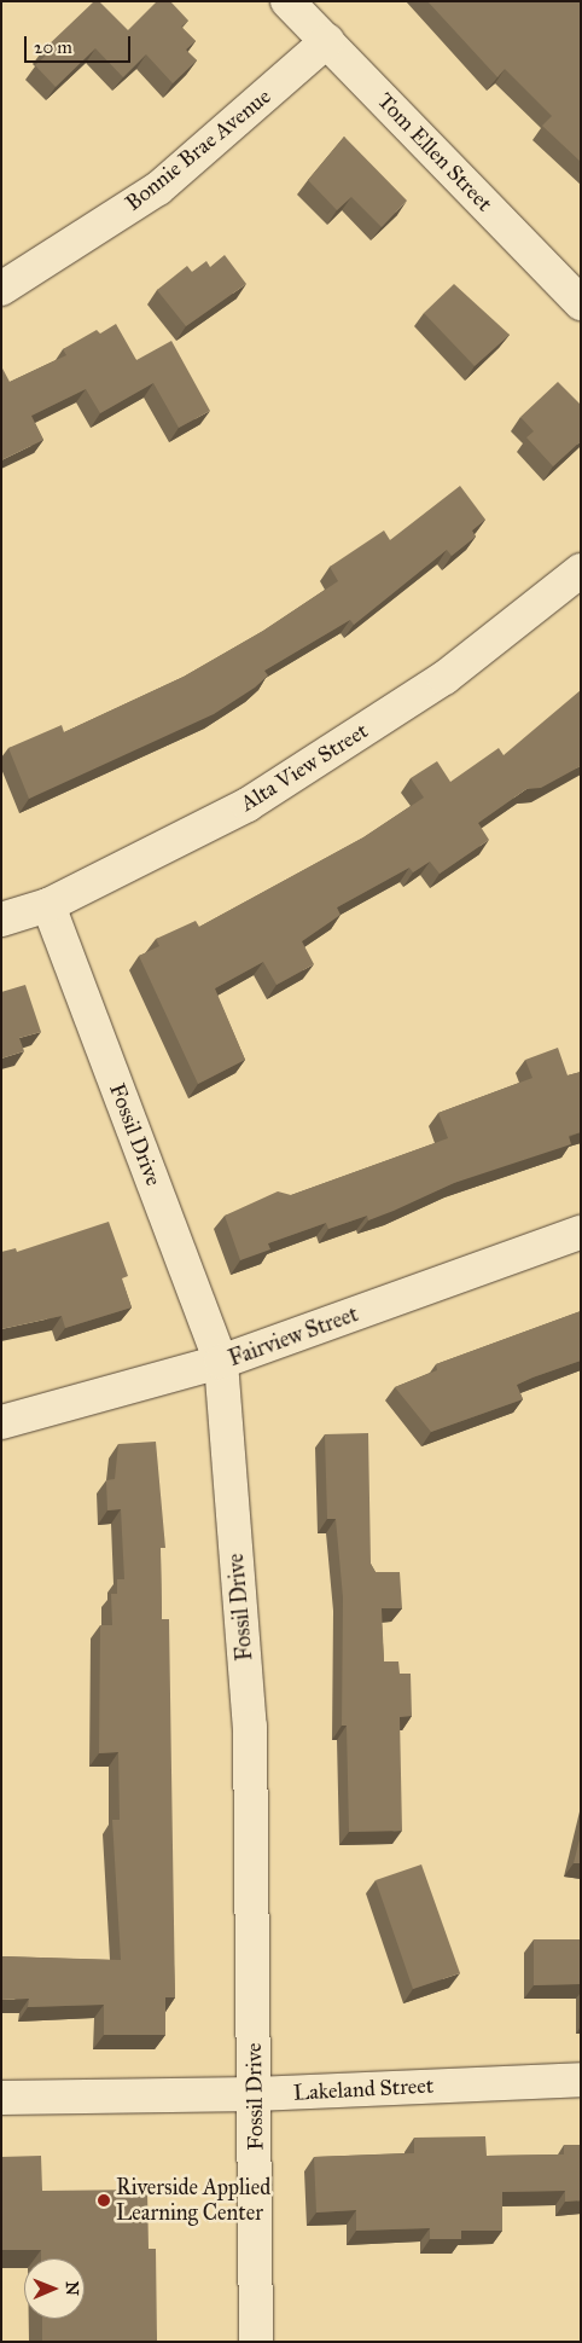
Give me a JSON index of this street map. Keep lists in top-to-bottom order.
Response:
{
  "streets": {
    "street": [
      "Bonnie Brae Avenue",
      "Tom Ellen Street",
      "Alta View Street",
      "Fossil Drive",
      "Fairview Street",
      "Lakeland Street"
    ]
  },
  "crossings": [
    ["Bonnie Brae Avenue", "Tom Ellen Street"],
    ["Alta View Street", "Fossil Drive"],
    ["Fossil Drive", "Fairview Street"],
    ["Fossil Drive", "Lakeland Street"]
  ],
  "places": ["Riverside Applied Learning Center"],
  "scale_bar": "20 m",
  "north": "right"
}
